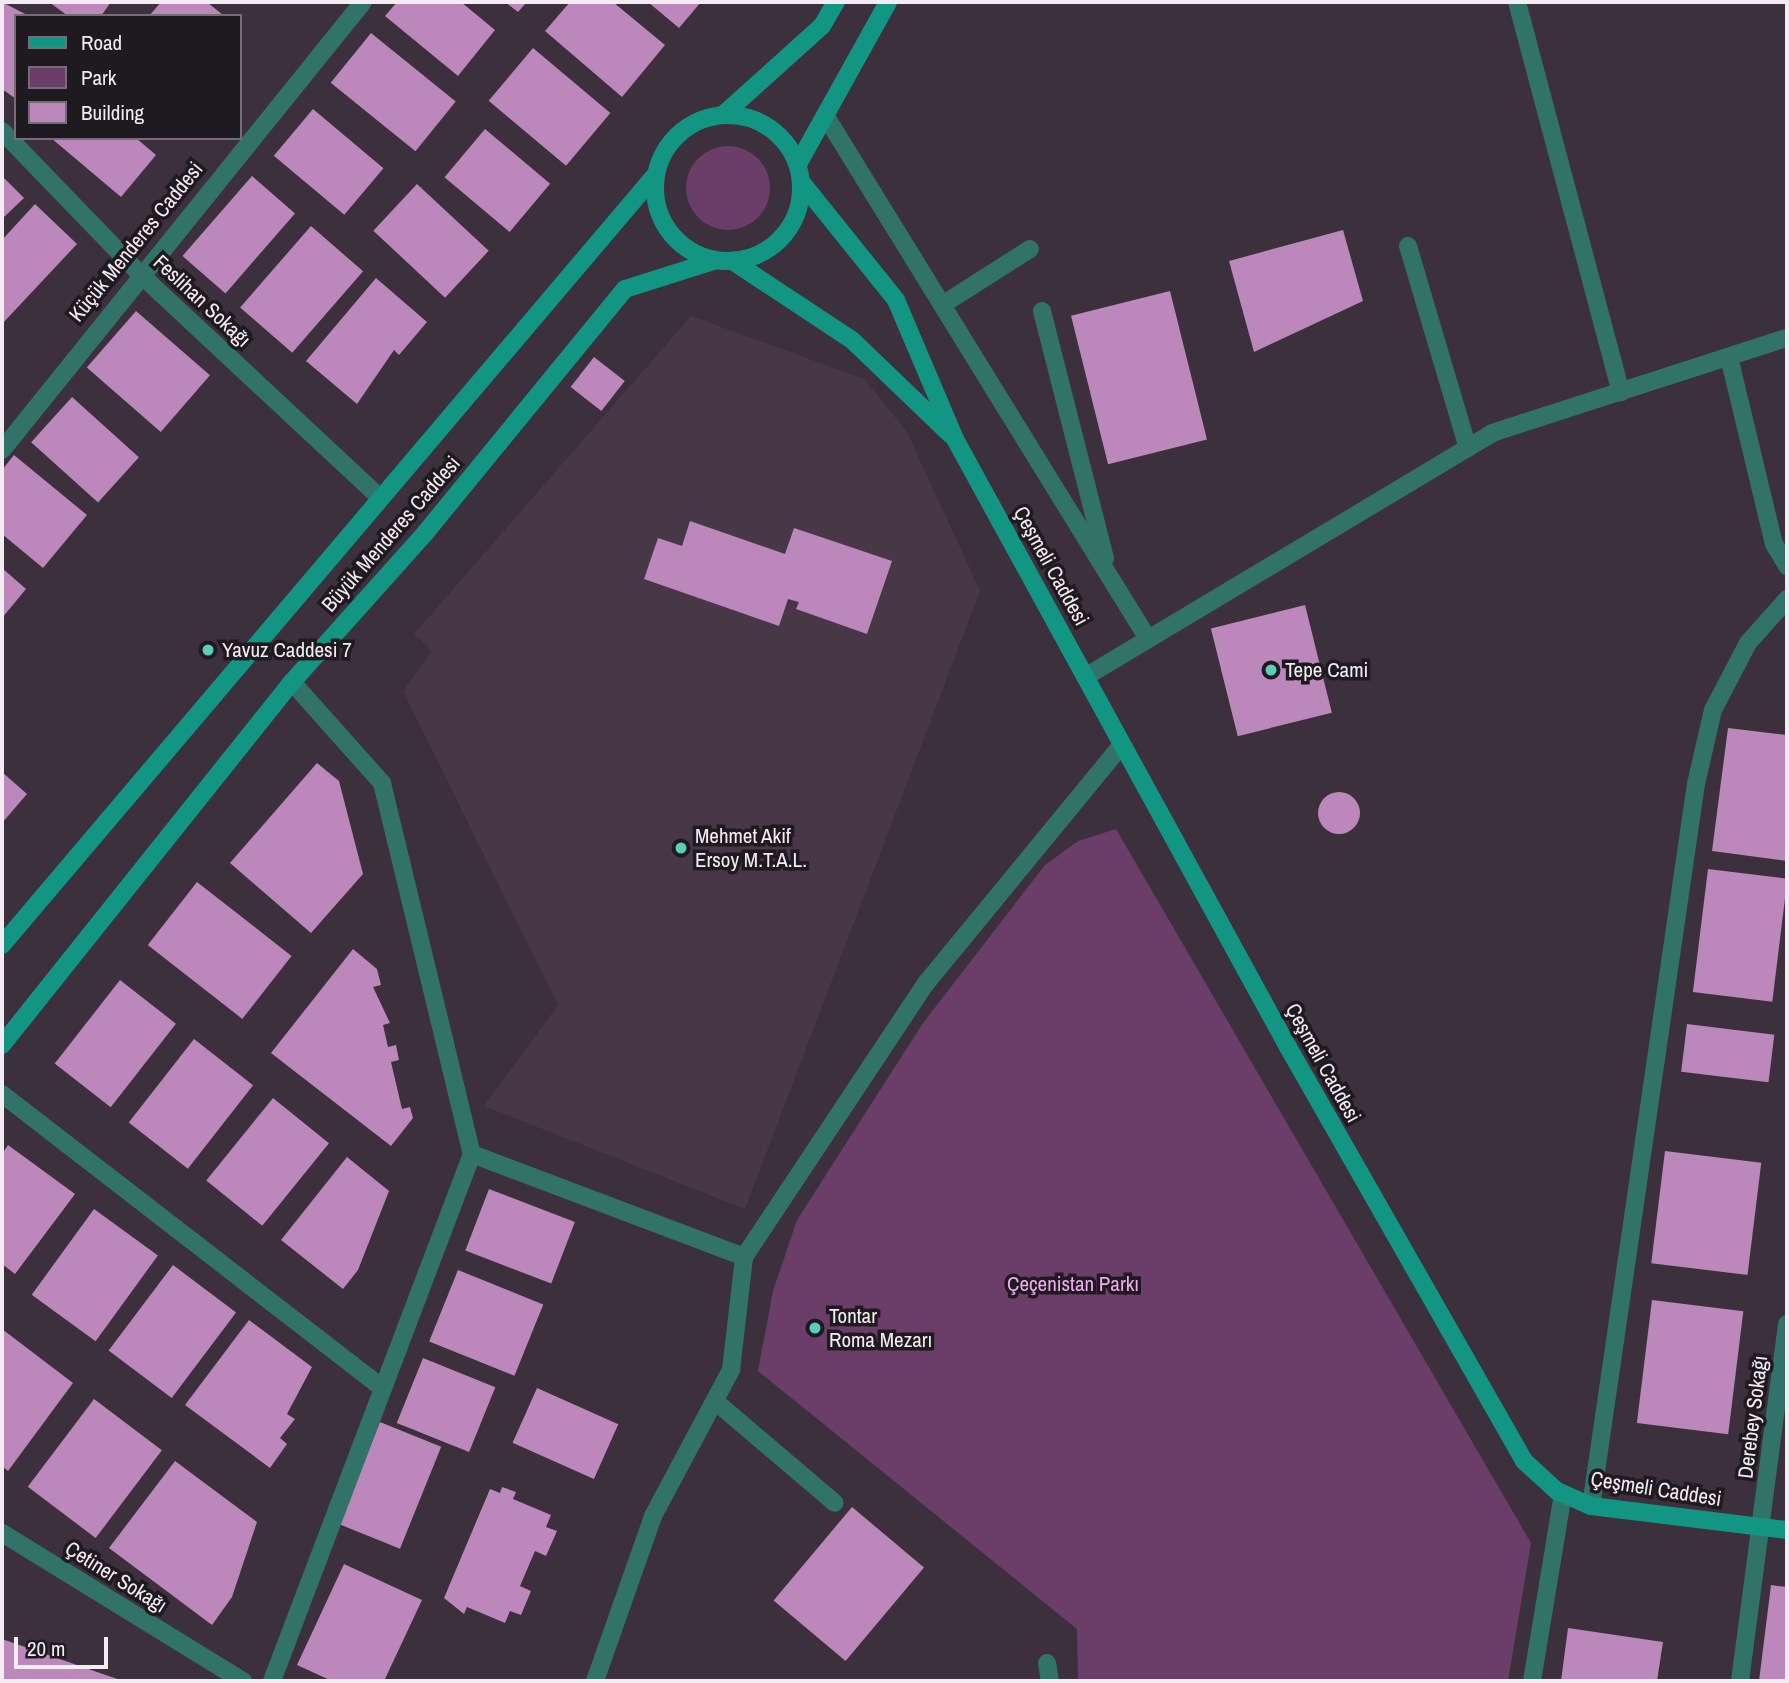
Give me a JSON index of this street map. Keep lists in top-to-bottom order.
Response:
{
  "streets": {
    "street": [
      "Küçük Menderes Caddesi",
      "Feslihan Sokağı",
      "Büyük Menderes Caddesi",
      "Çeşmeli Caddesi",
      "Derebey Sokağı",
      "Çetiner Sokağı"
    ]
  },
  "crossings": [
    ["Küçük Menderes Caddesi", "Feslihan Sokağı"],
    ["Feslihan Sokağı", "Büyük Menderes Caddesi"],
    ["Büyük Menderes Caddesi", "Çeşmeli Caddesi"],
    ["Çeşmeli Caddesi", "Derebey Sokağı"]
  ],
  "parks": ["Çeçenistan Parkı"],
  "places": [
    "Yavuz Caddesi 7",
    "Tepe Cami",
    "Mehmet Akif Ersoy M.T.A.L.",
    "Tontar Roma Mezarı"
  ],
  "legend": ["Road", "Park", "Building"],
  "scale_bar": "20 m"
}
